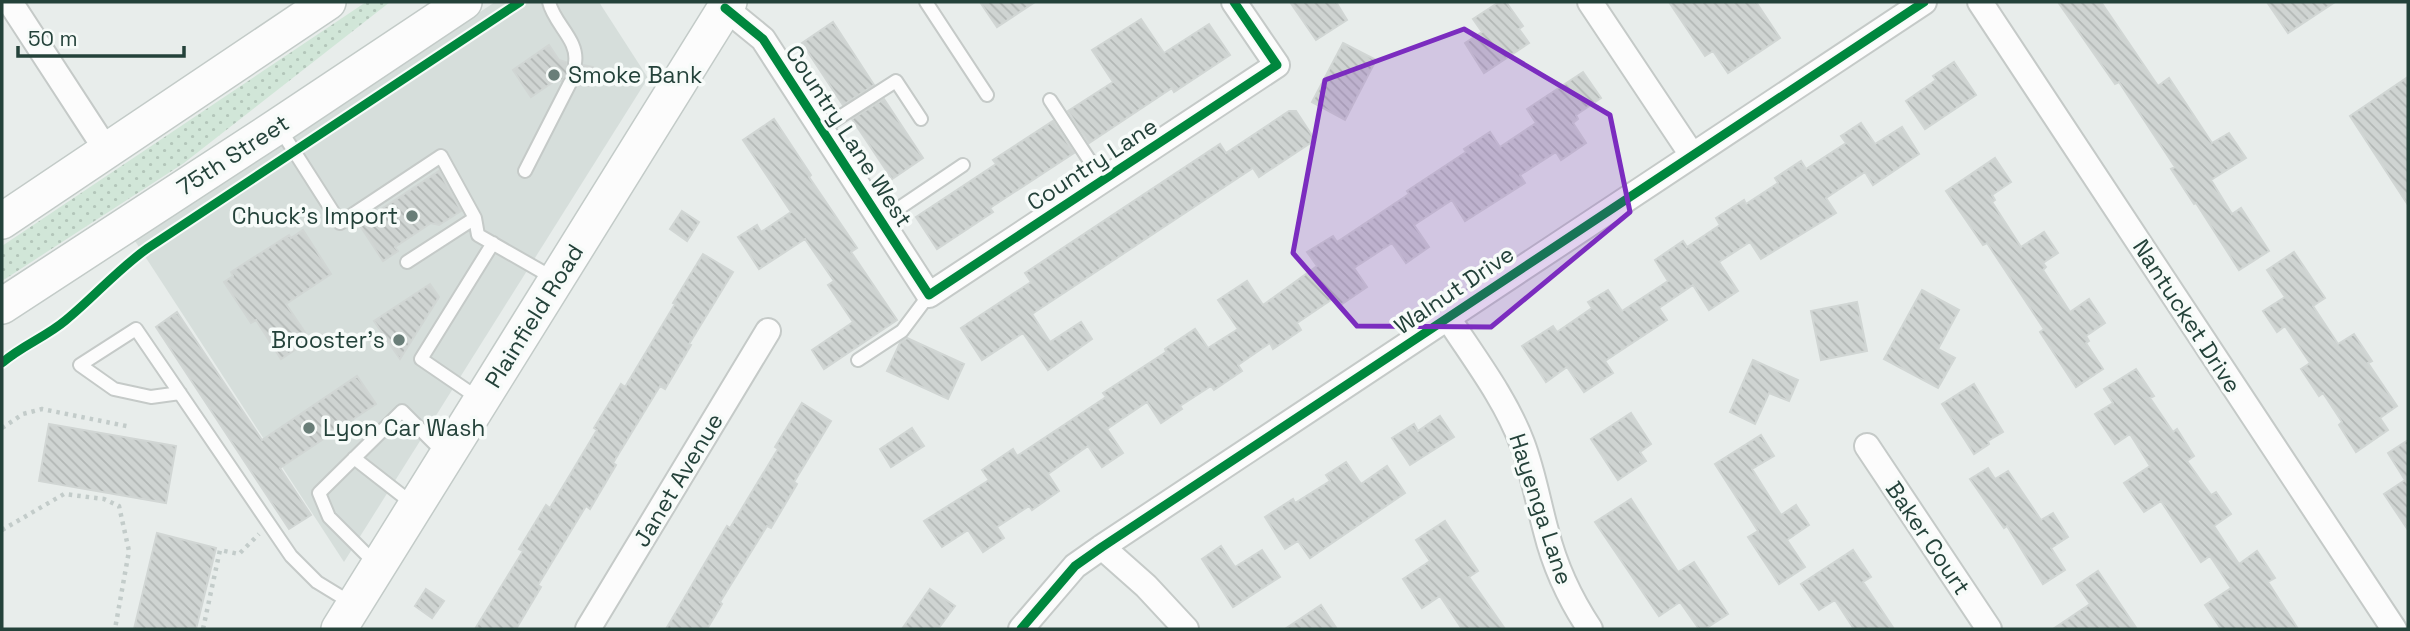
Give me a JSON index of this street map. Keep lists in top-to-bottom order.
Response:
{
  "streets": {
    "main road": ["75th Street", "Plainfield Road"],
    "street": [
      "Country Lane West",
      "Country Lane",
      "Walnut Drive",
      "Nantucket Drive",
      "Janet Avenue",
      "Hayenga Lane",
      "Baker Court"
    ]
  },
  "crossings": [
    ["Country Lane West", "Country Lane"],
    ["Country Lane West", "Plainfield Road"],
    ["Walnut Drive", "Hayenga Lane"]
  ],
  "places": [
    "Smoke Bank",
    "Chuck's Import",
    "Brooster's",
    "Lyon Car Wash"
  ],
  "scale_bar": "50 m"
}
